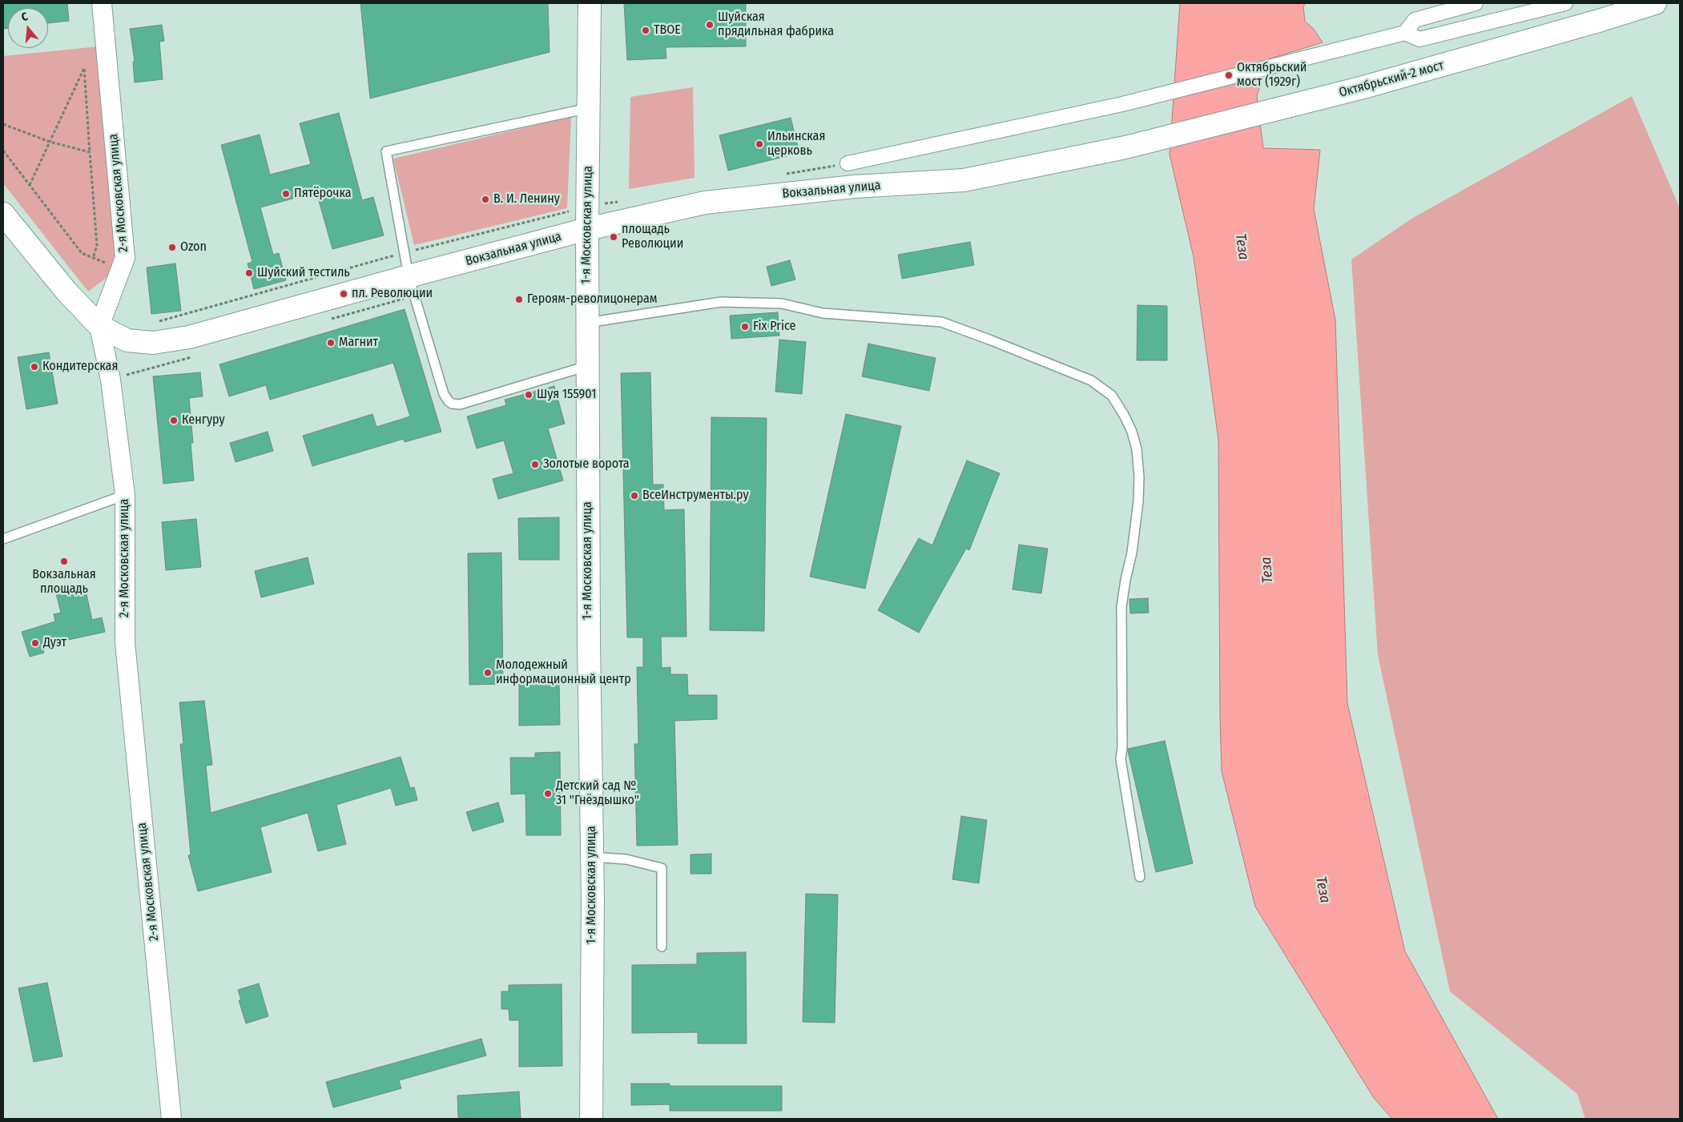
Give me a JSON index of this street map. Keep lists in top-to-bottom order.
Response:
{
  "streets": {
    "main road": ["Октябрьский-2 мост", "Вокзальная улица", "1-я Московская улица"],
    "street": ["2-я Московская улица"]
  },
  "crossings": [
    ["Октябрьский-2 мост", "Вокзальная улица"],
    ["Вокзальная улица", "2-я Московская улица"],
    ["Вокзальная улица", "1-я Московская улица"]
  ],
  "water": ["Теза"],
  "places": [
    "Шуйская прядильная фабрика",
    "ТВОЕ",
    "Октябрьский мост (1929г)",
    "Ильинская церковь",
    "Пятёрочка",
    "В. И. Ленину",
    "площадь Революции",
    "Ozon",
    "Шуйский тестиль",
    "пл. Революции",
    "Героям-револицонерам",
    "Fix Price",
    "Магнит",
    "Кондитерская",
    "Шуя 155901",
    "Кенгуру",
    "Золотые ворота",
    "ВсеИнструменты.ру",
    "Вокзальная площадь",
    "Дуэт",
    "Молодежный информационный центр",
    "Детский сад № 31 \"Гнёздышко\""
  ],
  "north": "top"
}
